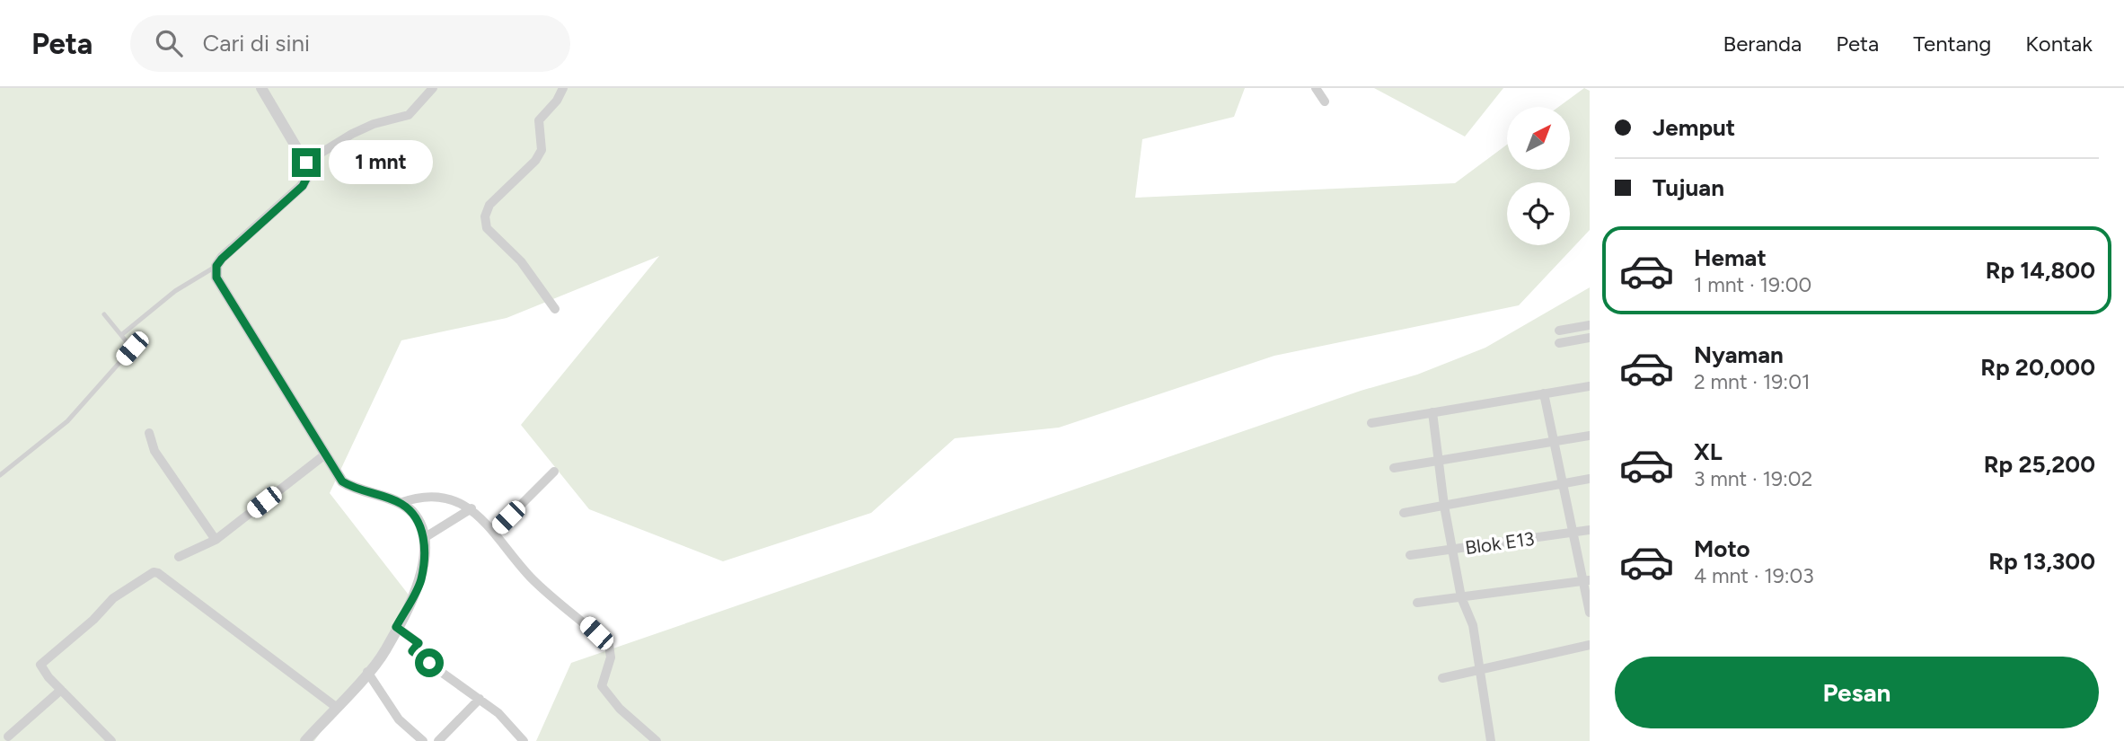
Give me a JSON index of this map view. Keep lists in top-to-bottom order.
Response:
{
  "streets": {
    "street": ["Blok E13"]
  },
  "north": "top right",
  "page": {
    "header": "Peta",
    "search": "Cari di sini",
    "nav": [
      "Beranda",
      "Peta",
      "Tentang",
      "Kontak"
    ],
    "banner": ["Jemput", "Tujuan"],
    "bubble": "1 mnt",
    "list": [
      {
        "name": "Hemat",
        "note": "1 mnt · 19:00",
        "value": "Rp 14,800"
      },
      {
        "name": "Nyaman",
        "note": "2 mnt · 19:01",
        "value": "Rp 20,000"
      },
      {
        "name": "XL",
        "note": "3 mnt · 19:02",
        "value": "Rp 25,200"
      },
      {
        "name": "Moto",
        "note": "4 mnt · 19:03",
        "value": "Rp 13,300"
      }
    ],
    "buttons": "Pesan"
  }
}
